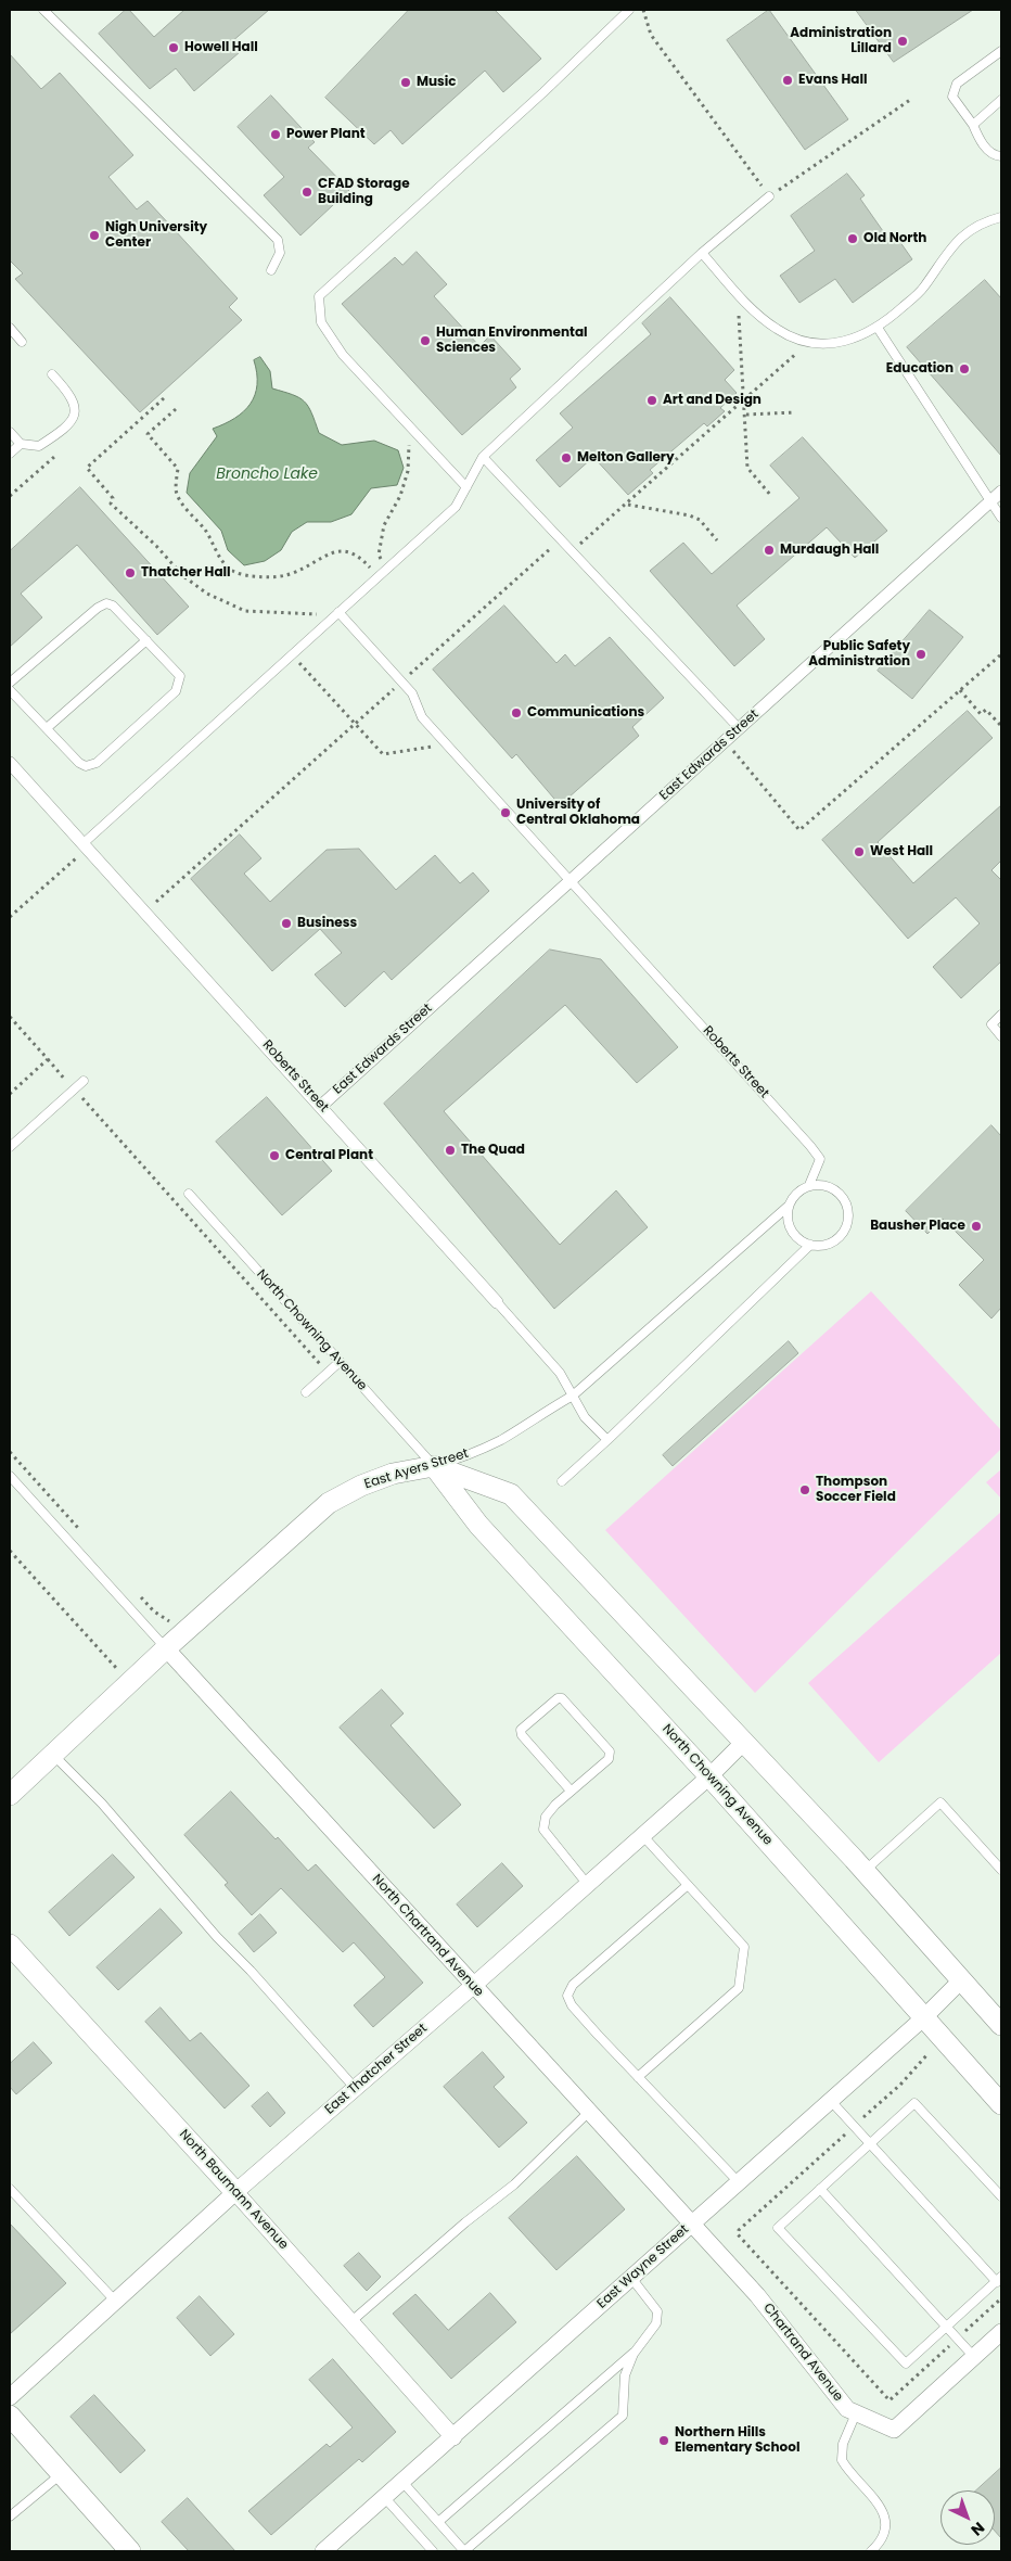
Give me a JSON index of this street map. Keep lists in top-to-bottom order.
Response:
{
  "streets": {
    "street": [
      "East Edwards Street",
      "Roberts Street",
      "North Chowning Avenue",
      "East Ayers Street",
      "North Chartrand Avenue",
      "East Thatcher Street",
      "North Baumann Avenue",
      "East Wayne Street",
      "Chartrand Avenue"
    ]
  },
  "crossings": [
    ["East Edwards Street", "Roberts Street"],
    ["Roberts Street", "East Ayers Street"],
    ["North Chowning Avenue", "East Ayers Street"],
    ["North Chowning Avenue", "East Thatcher Street"],
    ["North Chowning Avenue", "East Wayne Street"],
    ["East Ayers Street", "North Chartrand Avenue"],
    ["North Chartrand Avenue", "East Thatcher Street"],
    ["North Chartrand Avenue", "East Wayne Street"],
    ["North Chartrand Avenue", "Chartrand Avenue"],
    ["East Thatcher Street", "North Baumann Avenue"],
    ["North Baumann Avenue", "East Wayne Street"],
    ["East Wayne Street", "Chartrand Avenue"]
  ],
  "water": ["Broncho Lake"],
  "places": [
    "Administration Lillard",
    "Howell Hall",
    "Evans Hall",
    "Music",
    "Power Plant",
    "CFAD Storage Building",
    "Nigh University Center",
    "Old North",
    "Human Environmental Sciences",
    "Education",
    "Art and Design",
    "Melton Gallery",
    "Murdaugh Hall",
    "Thatcher Hall",
    "Public Safety Administration",
    "Communications",
    "University of Central Oklahoma",
    "West Hall",
    "Business",
    "The Quad",
    "Central Plant",
    "Bausher Place",
    "Thompson Soccer Field",
    "Northern Hills Elementary School"
  ],
  "north": "bottom right"
}
